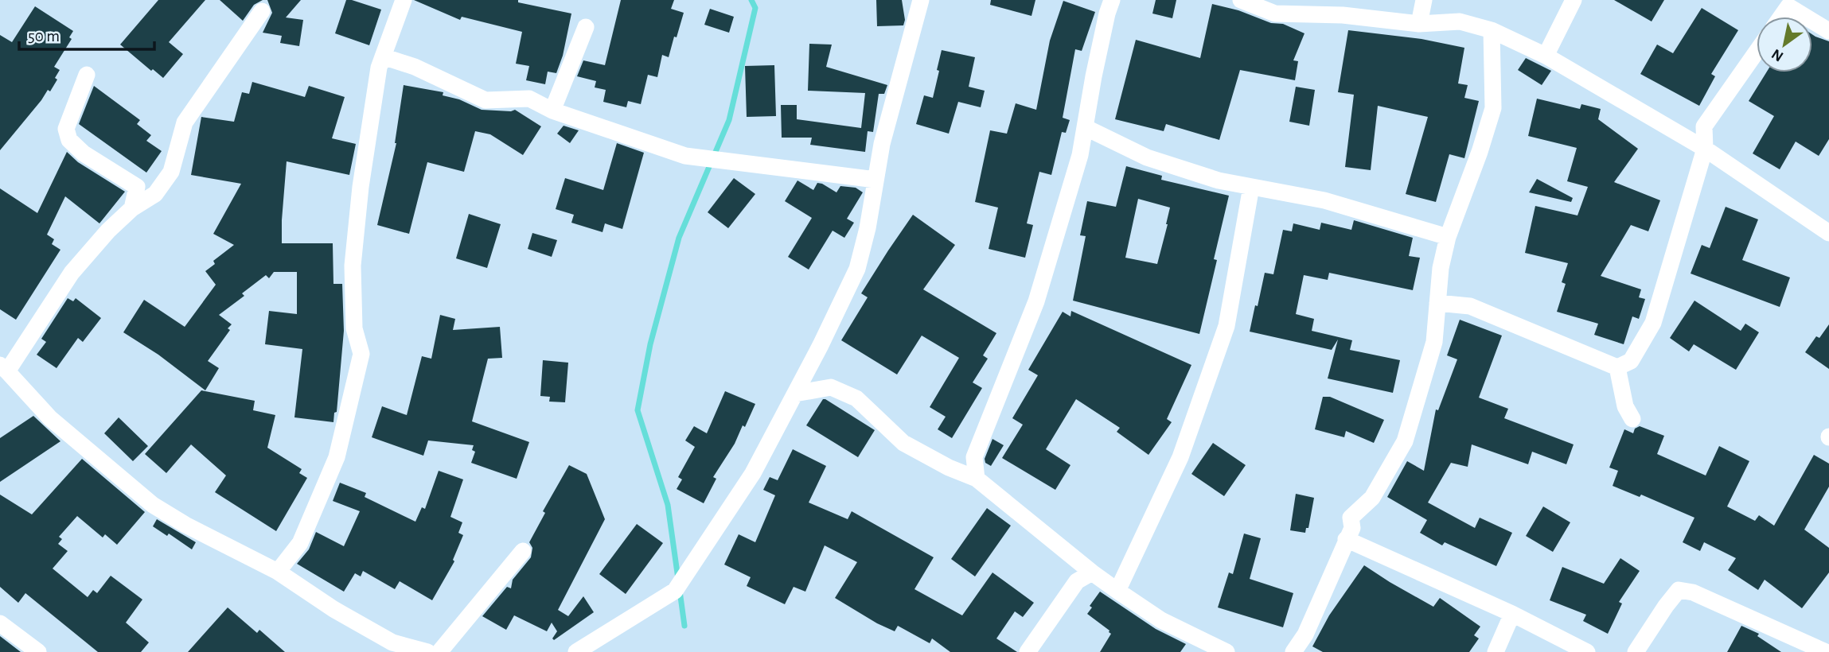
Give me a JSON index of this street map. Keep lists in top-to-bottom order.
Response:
{
  "scale_bar": "50 m",
  "north": "bottom left"
}
